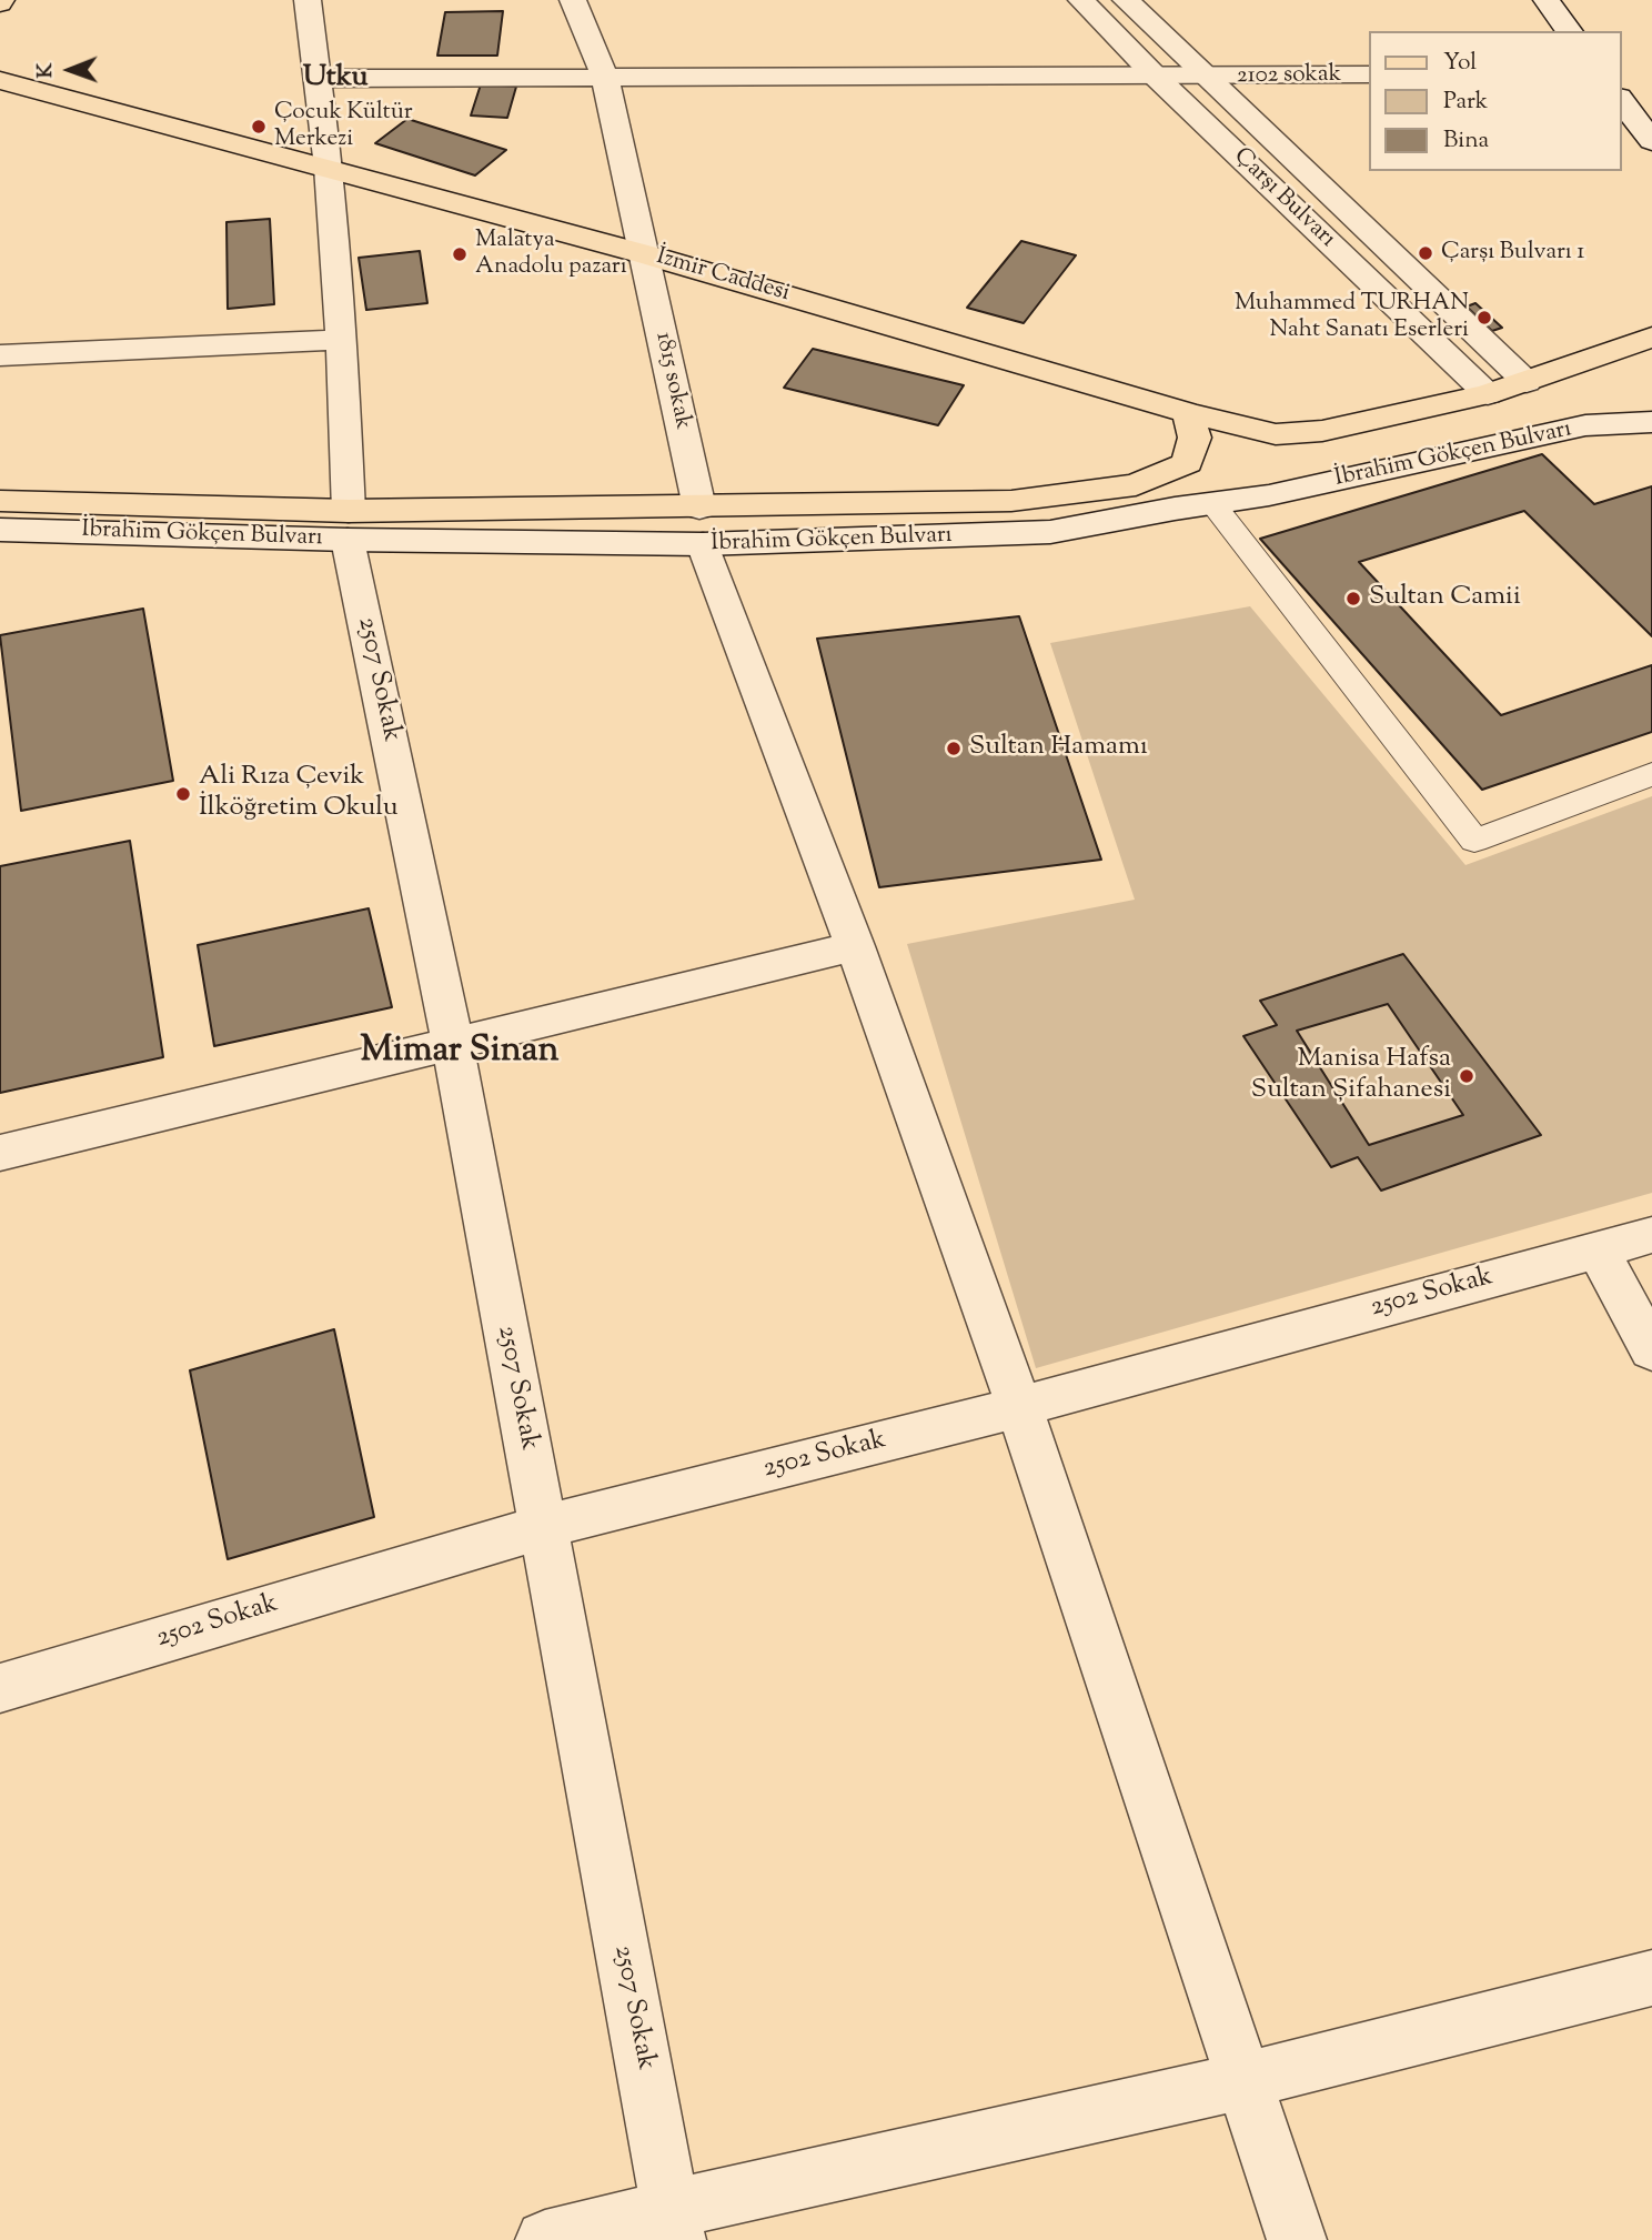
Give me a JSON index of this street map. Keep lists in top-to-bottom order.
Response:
{
  "streets": {
    "main road": ["İzmir Caddesi", "İbrahim Gökçen Bulvarı"],
    "street": [
      "2102 sokak",
      "Çarşı Bulvarı",
      "1815 sokak",
      "2507 Sokak",
      "2502 Sokak"
    ]
  },
  "crossings": [
    ["2102 sokak", "Çarşı Bulvarı"],
    ["2102 sokak", "1815 sokak"],
    ["2102 sokak", "2507 Sokak"],
    ["Çarşı Bulvarı", "İbrahim Gökçen Bulvarı"],
    ["İzmir Caddesi", "1815 sokak"],
    ["İzmir Caddesi", "İbrahim Gökçen Bulvarı"],
    ["İzmir Caddesi", "2507 Sokak"],
    ["1815 sokak", "İbrahim Gökçen Bulvarı"],
    ["1815 sokak", "2502 Sokak"],
    ["İbrahim Gökçen Bulvarı", "2507 Sokak"],
    ["2507 Sokak", "2502 Sokak"]
  ],
  "districts": ["Utku", "Mimar Sinan"],
  "places": [
    "Çocuk Kültür Merkezi",
    "Çarşı Bulvarı 1",
    "Malatya Anadolu pazarı",
    "Muhammed TURHAN Naht Sanatı Eserleri",
    "Sultan Camii",
    "Sultan Hamamı",
    "Ali Rıza Çevik İlköğretim Okulu",
    "Manisa Hafsa Sultan Şifahanesi"
  ],
  "legend": ["Yol", "Park", "Bina"],
  "north": "left"
}
